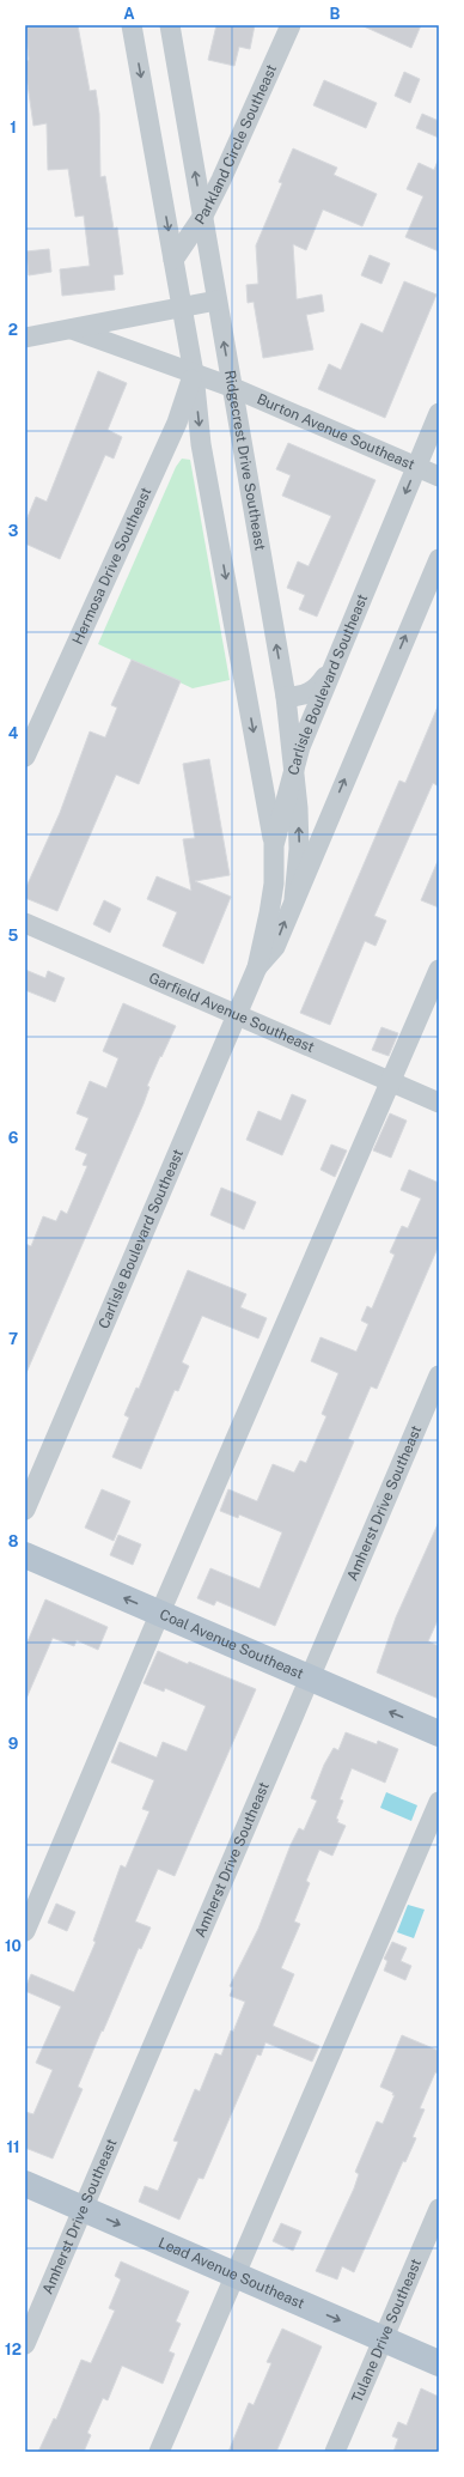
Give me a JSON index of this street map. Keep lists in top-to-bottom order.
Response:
{
  "streets": {
    "main road": ["Coal Avenue Southeast", "Lead Avenue Southeast"],
    "street": [
      "Parkland Circle Southeast",
      "Burton Avenue Southeast",
      "Ridgecrest Drive Southeast",
      "Hermosa Drive Southeast",
      "Carlisle Boulevard Southeast",
      "Garfield Avenue Southeast",
      "Amherst Drive Southeast",
      "Tulane Drive Southeast"
    ]
  },
  "crossings": [
    ["Parkland Circle Southeast", "Ridgecrest Drive Southeast"],
    ["Burton Avenue Southeast", "Ridgecrest Drive Southeast"],
    ["Burton Avenue Southeast", "Hermosa Drive Southeast"],
    ["Burton Avenue Southeast", "Carlisle Boulevard Southeast"],
    ["Ridgecrest Drive Southeast", "Carlisle Boulevard Southeast"],
    ["Carlisle Boulevard Southeast", "Garfield Avenue Southeast"],
    ["Amherst Drive Southeast", "Coal Avenue Southeast"],
    ["Amherst Drive Southeast", "Lead Avenue Southeast"],
    ["Lead Avenue Southeast", "Tulane Drive Southeast"]
  ],
  "one_way": ["Coal Avenue Southeast", "Lead Avenue Southeast"],
  "grid": {
    "columns": ["A", "B"],
    "rows": [
      "1",
      "2",
      "3",
      "4",
      "5",
      "6",
      "7",
      "8",
      "9",
      "10",
      "11",
      "12"
    ]
  }
}
